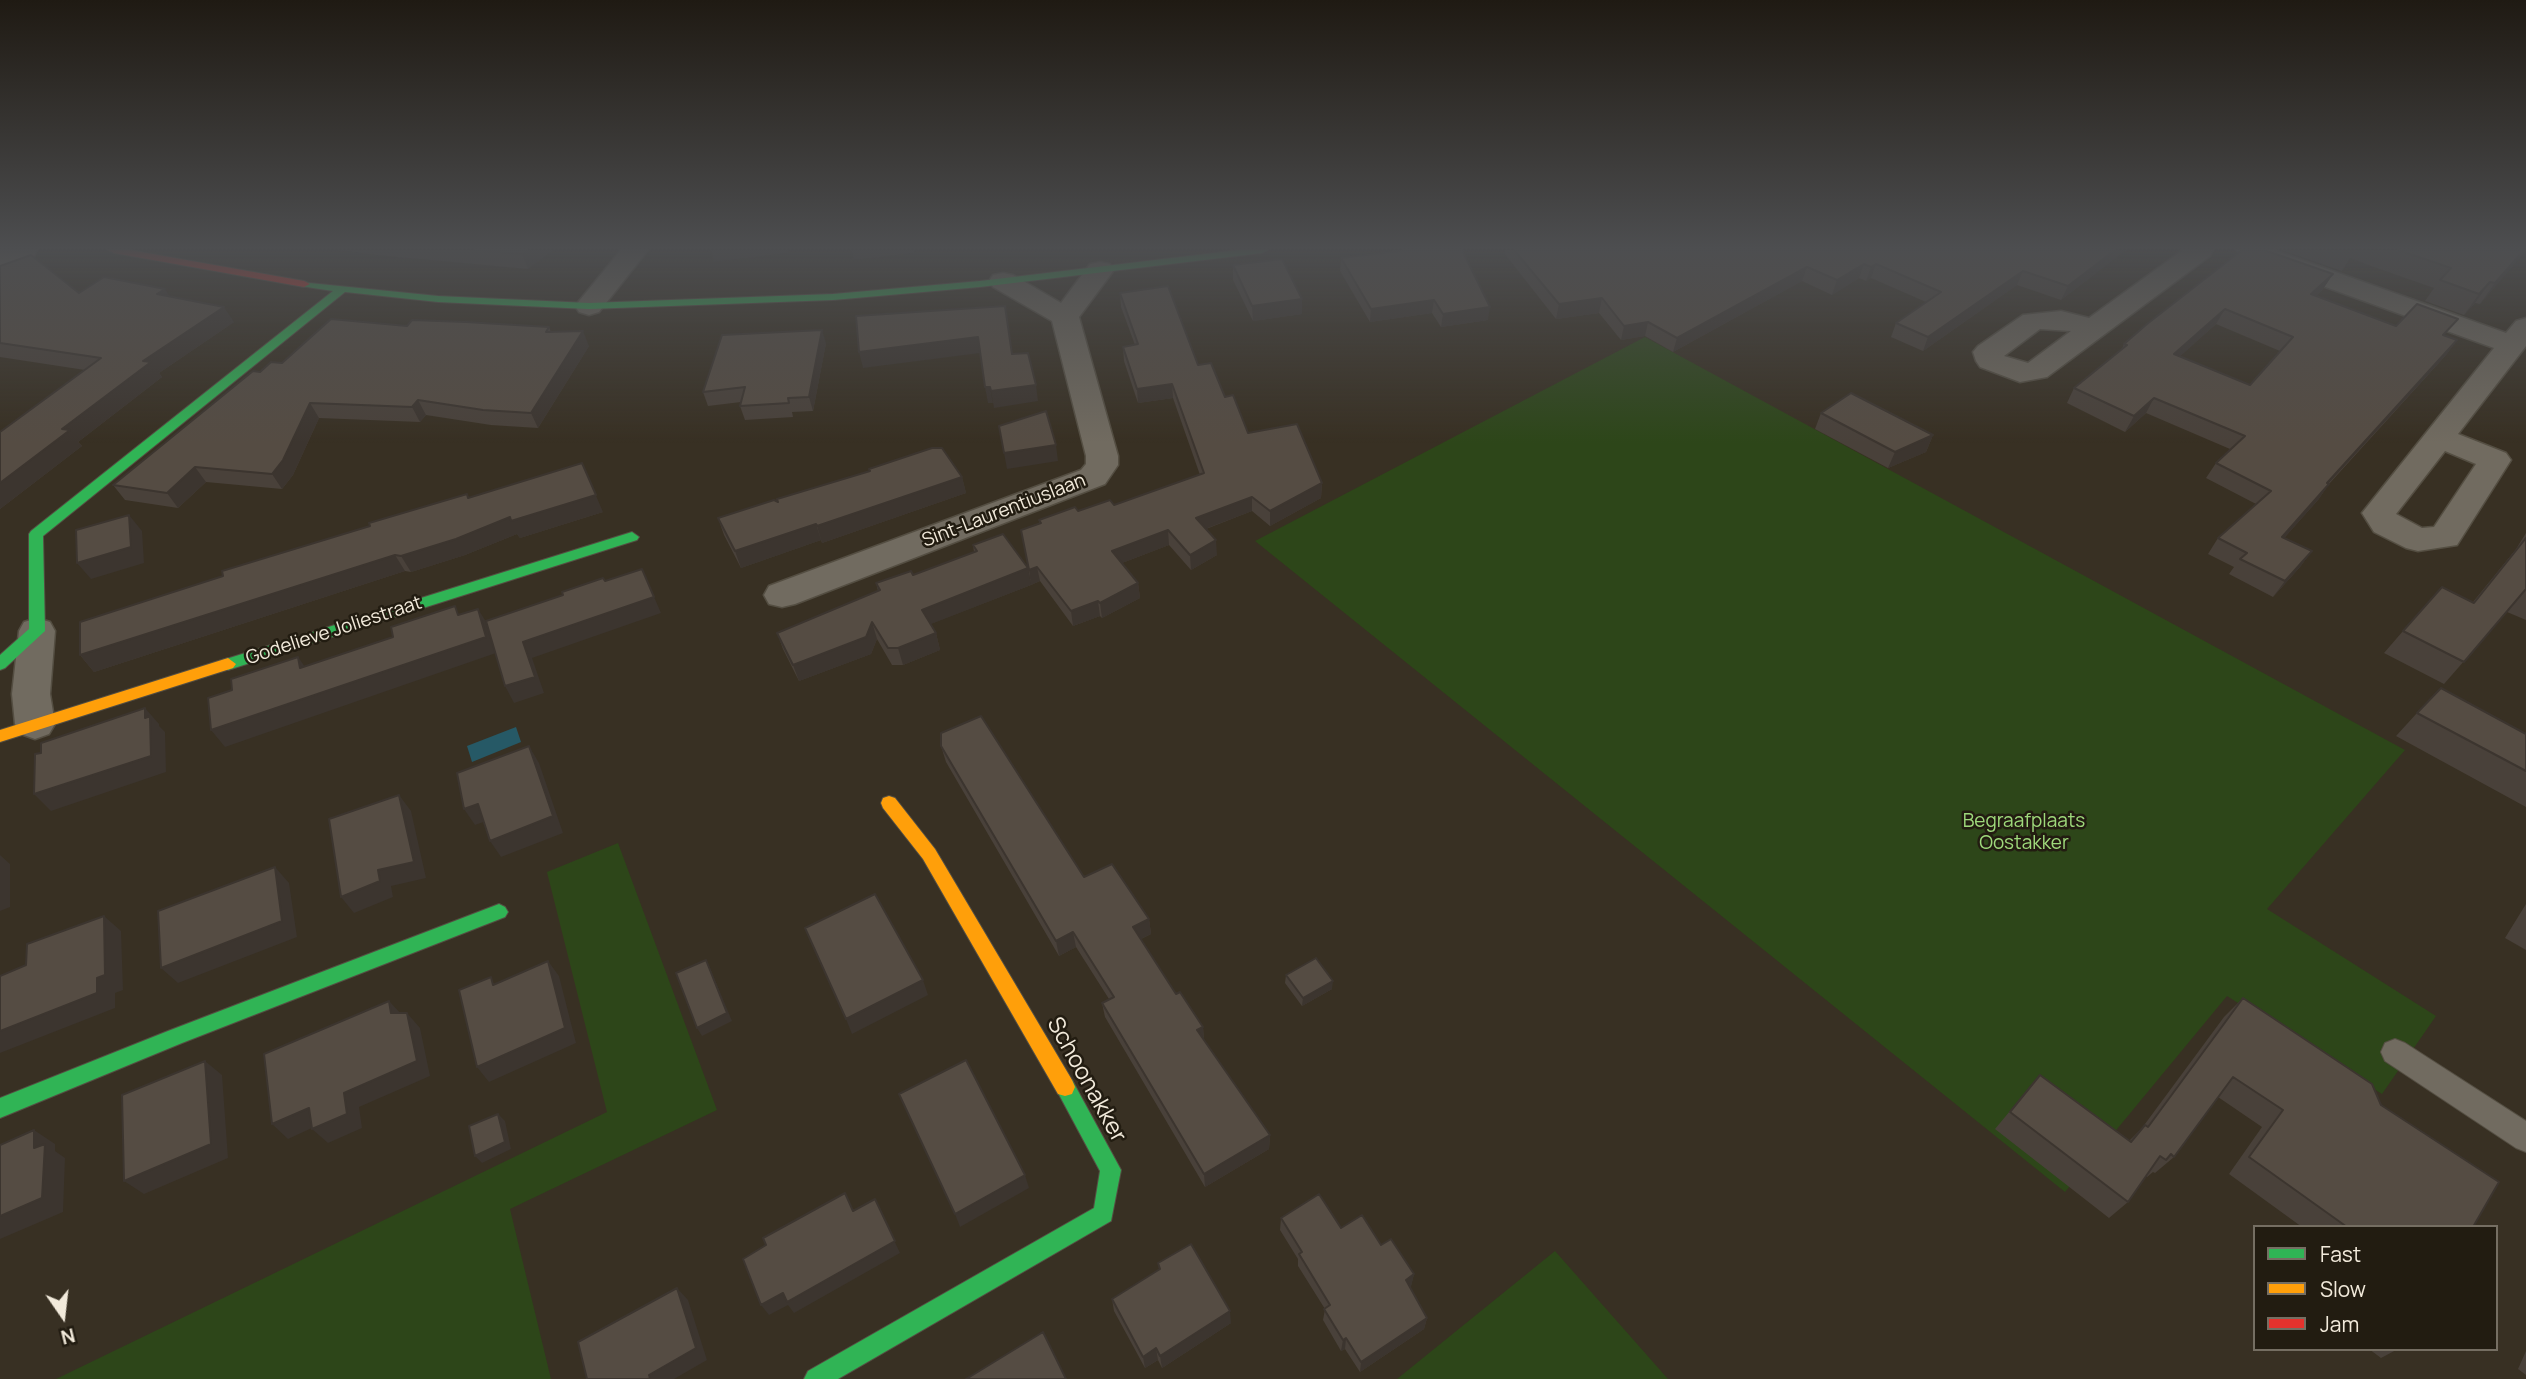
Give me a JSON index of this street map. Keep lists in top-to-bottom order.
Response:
{
  "streets": {
    "street": ["Sint-Laurentiuslaan", "Godelieve Joliestraat", "Schoonakker"]
  },
  "parks": ["Begraafplaats Oostakker"],
  "legend": ["Fast", "Slow", "Jam"],
  "north": "bottom"
}
